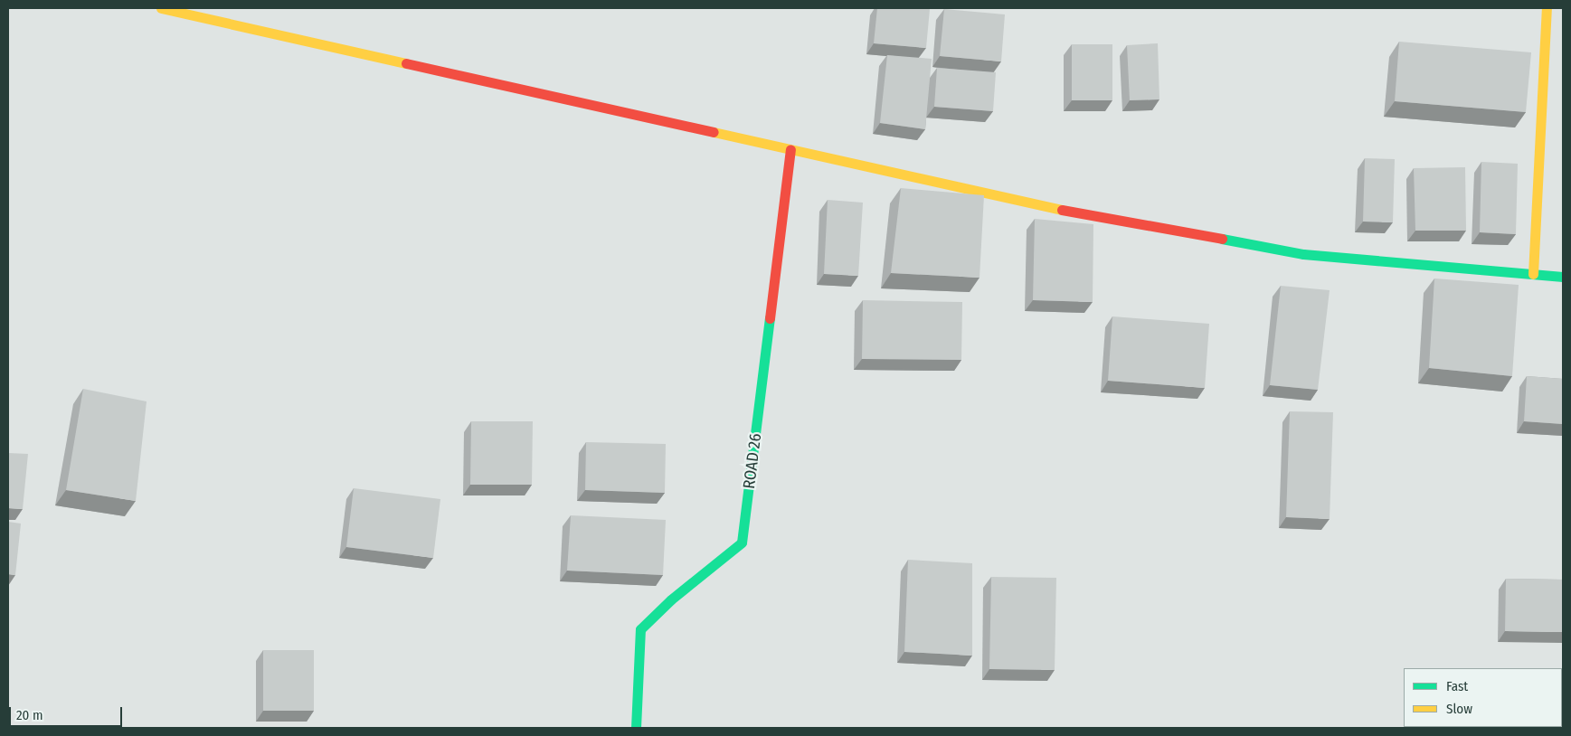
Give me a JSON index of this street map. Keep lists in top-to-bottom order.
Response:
{
  "streets": {
    "main road": ["ROAD 26"]
  },
  "legend": ["Fast", "Slow"],
  "scale_bar": "20 m"
}
